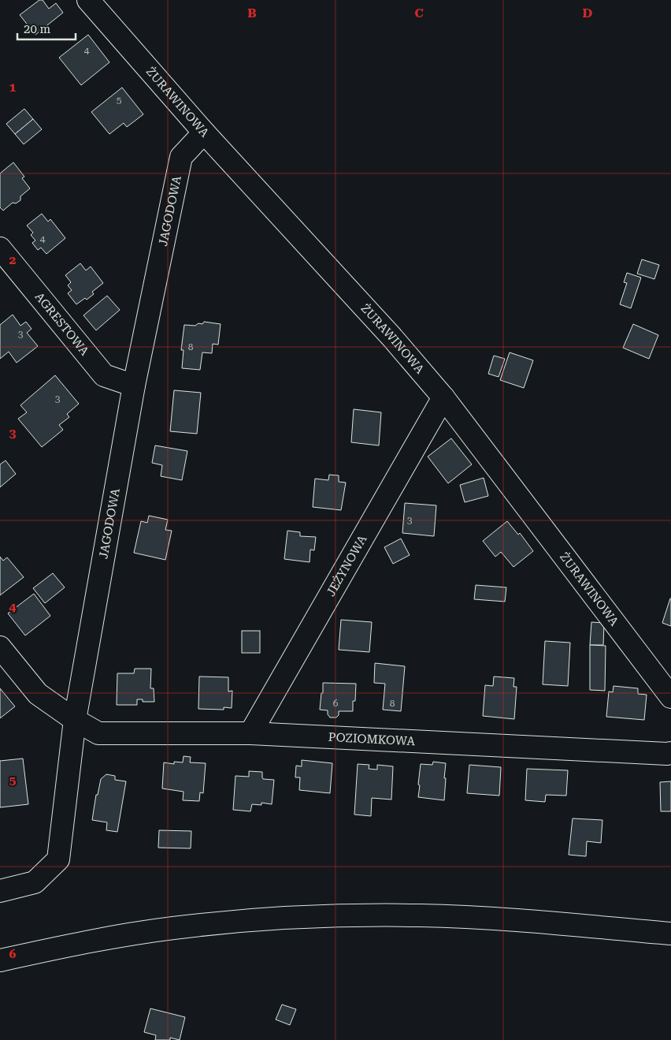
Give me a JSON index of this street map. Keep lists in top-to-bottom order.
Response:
{
  "streets": {
    "street": [
      "ŻURAWINOWA",
      "JAGODOWA",
      "AGRESTOWA",
      "JEŻYNOWA",
      "POZIOMKOWA"
    ]
  },
  "crossings": [
    ["ŻURAWINOWA", "JAGODOWA"],
    ["ŻURAWINOWA", "JEŻYNOWA"],
    ["JAGODOWA", "AGRESTOWA"],
    ["JAGODOWA", "POZIOMKOWA"],
    ["JEŻYNOWA", "POZIOMKOWA"]
  ],
  "house_numbers": [
    "4",
    "5",
    "4",
    "3",
    "8",
    "3",
    "3",
    "6",
    "8"
  ],
  "scale_bar": "20 m",
  "grid": {
    "columns": ["B", "C", "D"],
    "rows": [
      "1",
      "2",
      "3",
      "4",
      "5",
      "6"
    ]
  }
}
